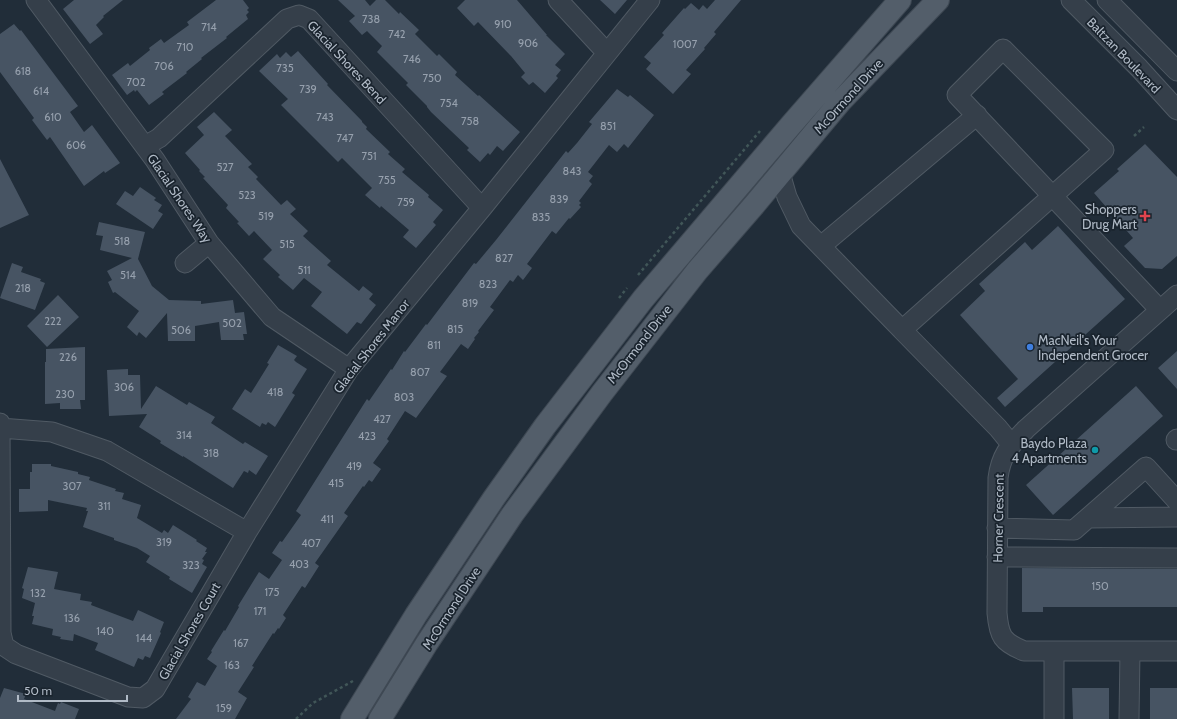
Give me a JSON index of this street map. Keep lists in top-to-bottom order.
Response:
{
  "streets": {
    "main road": ["McOrmond Drive"],
    "street": [
      "Baltzan Boulevard",
      "Glacial Shores Bend",
      "Glacial Shores Way",
      "Glacial Shores Manor",
      "Horner Crescent",
      "Glacial Shores Court"
    ]
  },
  "crossings": [
    ["Glacial Shores Bend", "Glacial Shores Way"],
    ["Glacial Shores Bend", "Glacial Shores Manor"],
    ["Glacial Shores Way", "Glacial Shores Manor"],
    ["Glacial Shores Manor", "Glacial Shores Court"]
  ],
  "places": {
    "health": ["Shoppers Drug Mart"],
    "other": ["MacNeil's Your Independent Grocer", "Baydo Plaza 4 Apartments"]
  },
  "house_numbers": [
    "738",
    "910",
    "714",
    "742",
    "906",
    "1007",
    "710",
    "746",
    "706",
    "735",
    "618",
    "750",
    "702",
    "739",
    "614",
    "754",
    "610",
    "743",
    "758",
    "851",
    "747",
    "606",
    "751",
    "527",
    "843",
    "755",
    "523",
    "839",
    "759",
    "519",
    "835",
    "518",
    "515",
    "827",
    "511",
    "514",
    "823",
    "218",
    "819",
    "222",
    "502",
    "815",
    "506",
    "811",
    "226",
    "807",
    "306",
    "418",
    "230",
    "803",
    "427",
    "314",
    "423",
    "318",
    "419",
    "415",
    "307",
    "311",
    "411",
    "319",
    "407",
    "403",
    "323",
    "150",
    "175",
    "132",
    "171",
    "136",
    "140",
    "144",
    "167",
    "163",
    "159"
  ],
  "scale_bar": "50 m"
}
